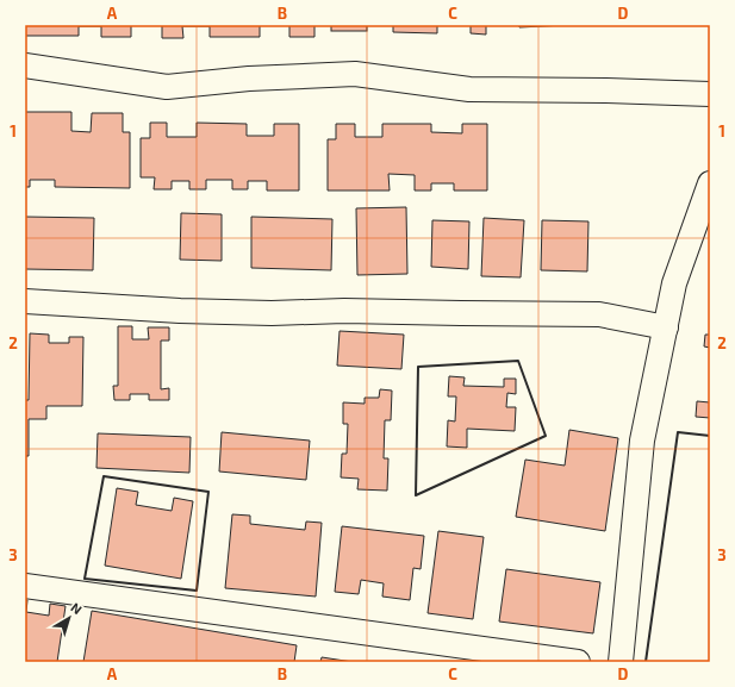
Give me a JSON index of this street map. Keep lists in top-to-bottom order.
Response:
{
  "north": "top right",
  "grid": {
    "columns": [
      "A",
      "B",
      "C",
      "D"
    ],
    "rows": ["1", "2", "3"]
  }
}
